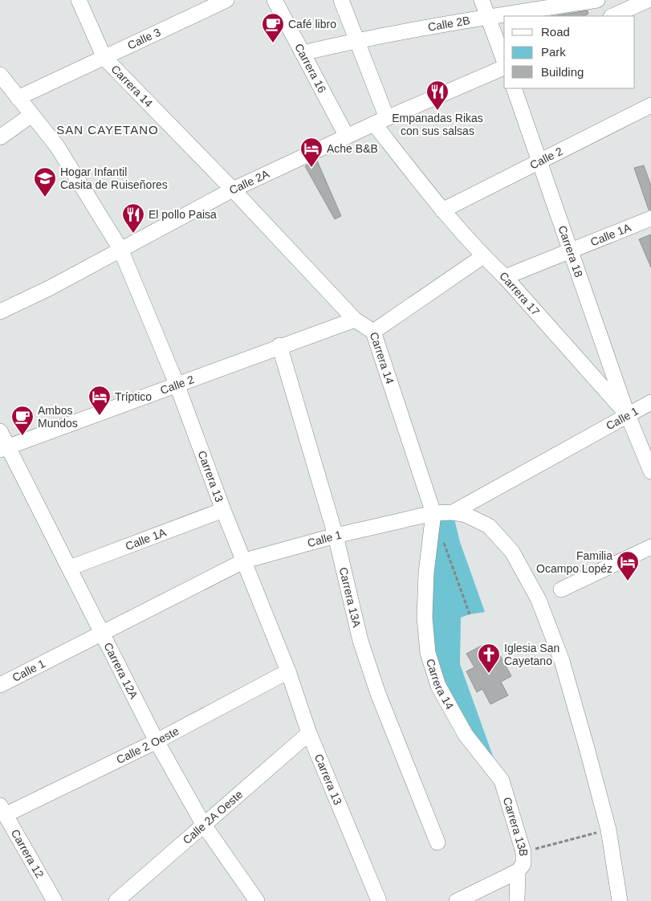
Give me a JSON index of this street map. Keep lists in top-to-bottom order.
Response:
{
  "streets": {
    "street": [
      "Calle 2B",
      "Calle 3",
      "Carrera 16",
      "Carrera 14",
      "Calle 2",
      "Calle 2A",
      "Calle 1A",
      "Carrera 18",
      "Carrera 17",
      "Calle 1",
      "Carrera 13",
      "Carrera 13A",
      "Carrera 12A",
      "Calle 2 Oeste",
      "Calle 2A Oeste",
      "Carrera 13B",
      "Carrera 12"
    ]
  },
  "crossings": [
    ["Calle 2B", "Carrera 16"],
    ["Calle 2B", "Carrera 17"],
    ["Calle 3", "Carrera 14"],
    ["Calle 3", "Carrera 13"],
    ["Carrera 16", "Calle 2A"],
    ["Carrera 14", "Calle 2"],
    ["Carrera 14", "Calle 2A"],
    ["Carrera 14", "Calle 1"],
    ["Carrera 14", "Carrera 13B"],
    ["Calle 2", "Carrera 18"],
    ["Calle 2", "Carrera 17"],
    ["Calle 2", "Carrera 13"],
    ["Calle 2", "Carrera 13A"],
    ["Calle 2", "Carrera 12A"],
    ["Calle 2A", "Carrera 17"],
    ["Calle 2A", "Carrera 13"],
    ["Calle 1A", "Carrera 18"],
    ["Calle 1A", "Carrera 17"],
    ["Calle 1A", "Carrera 13"],
    ["Calle 1A", "Carrera 12A"],
    ["Carrera 18", "Carrera 17"],
    ["Carrera 18", "Calle 1"],
    ["Carrera 17", "Calle 1"],
    ["Calle 1", "Carrera 13"],
    ["Calle 1", "Carrera 13A"],
    ["Calle 1", "Carrera 12A"],
    ["Carrera 13", "Calle 2 Oeste"],
    ["Carrera 13", "Calle 2A Oeste"],
    ["Carrera 12A", "Calle 2 Oeste"],
    ["Carrera 12A", "Calle 2A Oeste"],
    ["Calle 2 Oeste", "Carrera 12"]
  ],
  "districts": ["SAN CAYETANO"],
  "places": {
    "cafe": ["Café libro", "Ambos Mundos"],
    "restaurant": ["Empanadas Rikas con sus salsas", "El pollo Paisa"],
    "hotel": ["Ache B&B", "Tríptico", "Familia Ocampo Lopéz"],
    "school or university": ["Hogar Infantil Casita de Ruiseñores"],
    "church": ["Iglesia San Cayetano"]
  },
  "legend": ["Road", "Park", "Building"]
}
